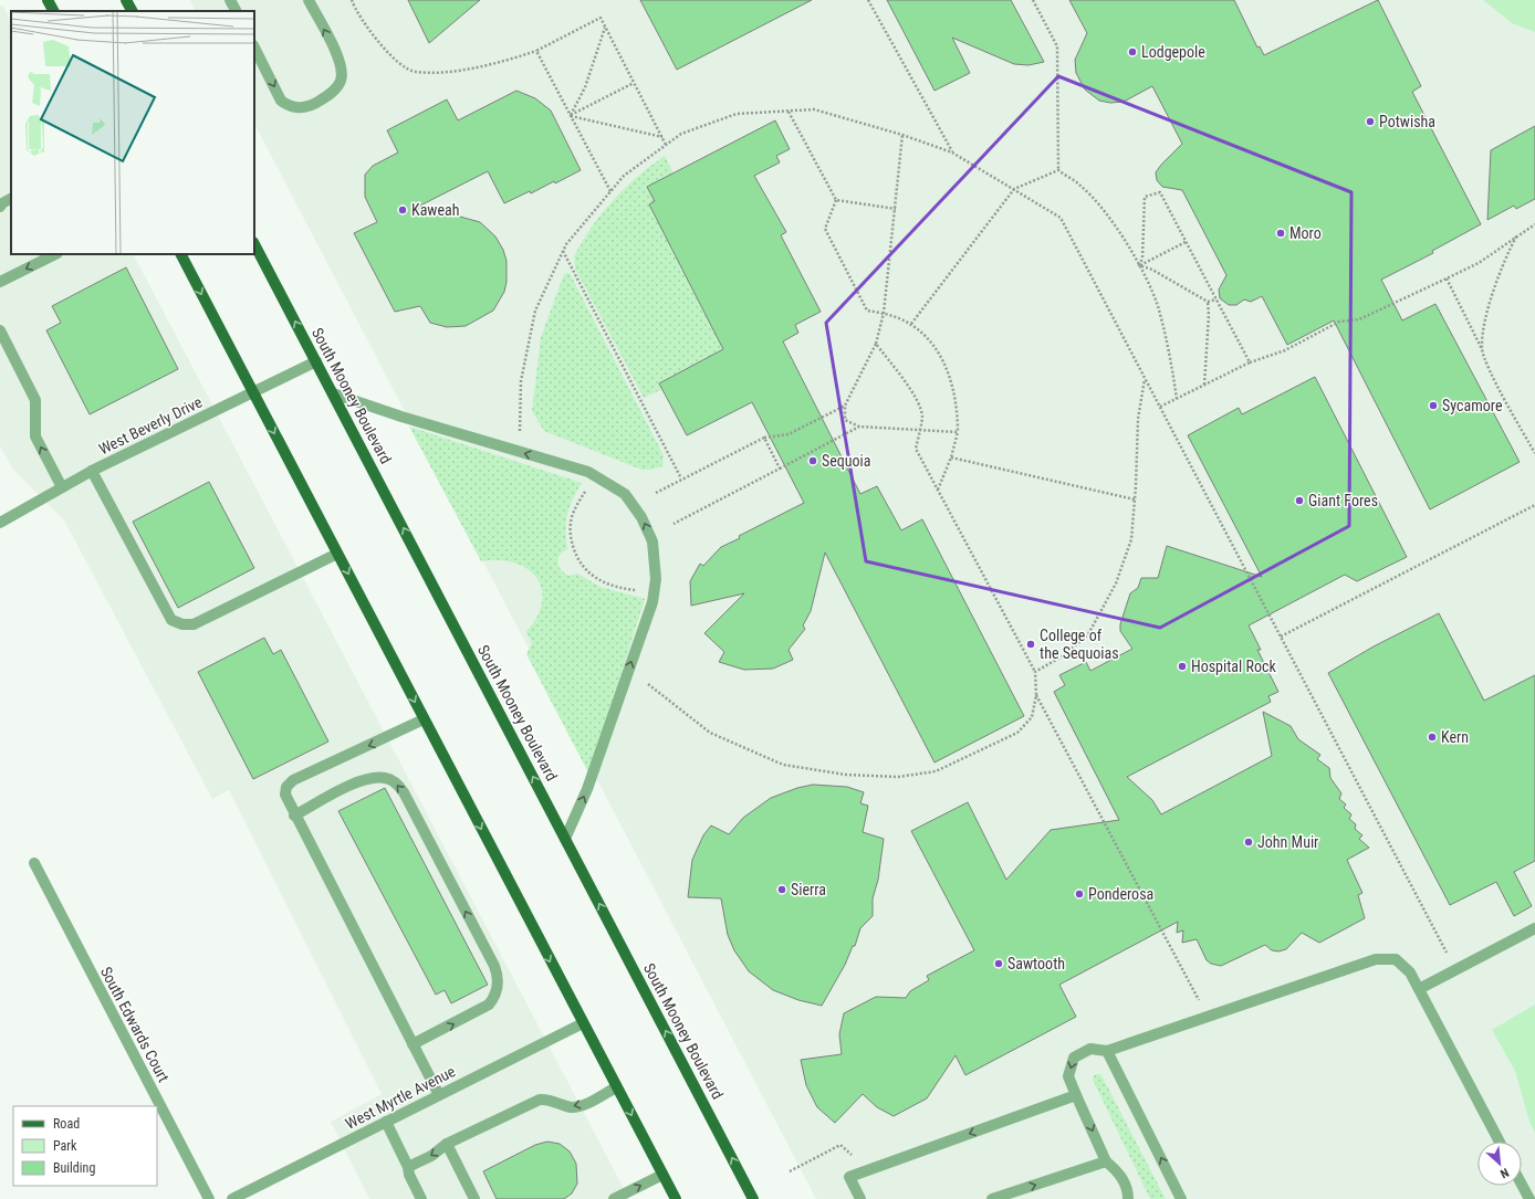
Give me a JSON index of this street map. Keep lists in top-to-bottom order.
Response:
{
  "streets": {
    "main road": ["South Mooney Boulevard"],
    "street": ["West Beverly Drive", "South Edwards Court", "West Myrtle Avenue"]
  },
  "crossings": [
    ["South Mooney Boulevard", "West Beverly Drive"]
  ],
  "places": [
    "Lodgepole",
    "Potwisha",
    "Kaweah",
    "Moro",
    "Sycamore",
    "Sequoia",
    "Giant Fores",
    "College of the Sequoias",
    "Hospital Rock",
    "Kern",
    "John Muir",
    "Sierra",
    "Ponderosa",
    "Sawtooth"
  ],
  "legend": ["Road", "Park", "Building"],
  "north": "bottom right"
}
